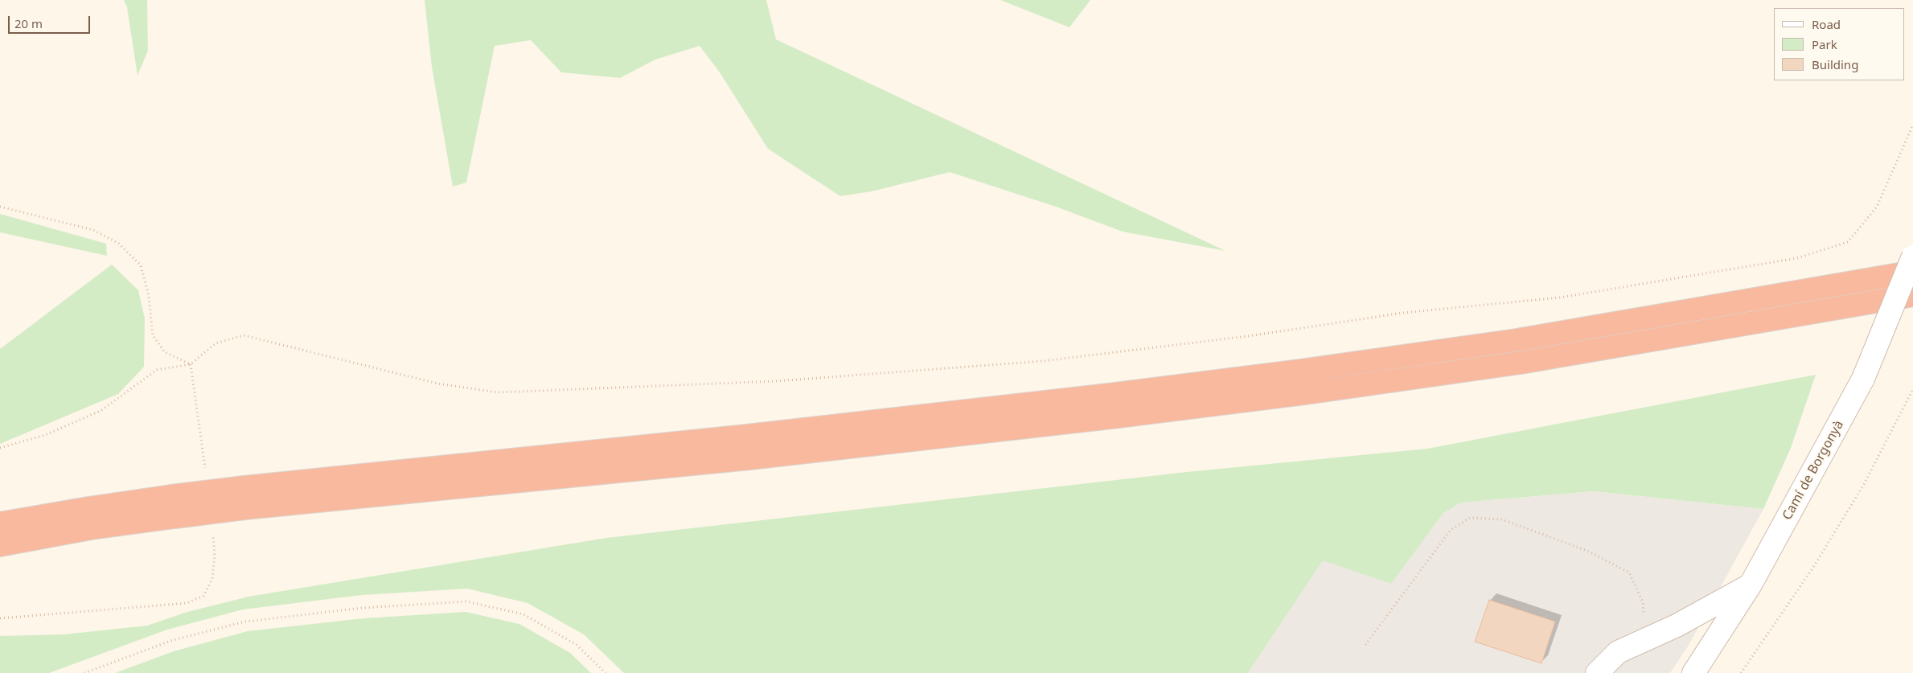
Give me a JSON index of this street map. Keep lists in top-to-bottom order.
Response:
{
  "streets": {
    "street": ["Camí de Borgonyà"]
  },
  "legend": ["Road", "Park", "Building"],
  "scale_bar": "20 m"
}
